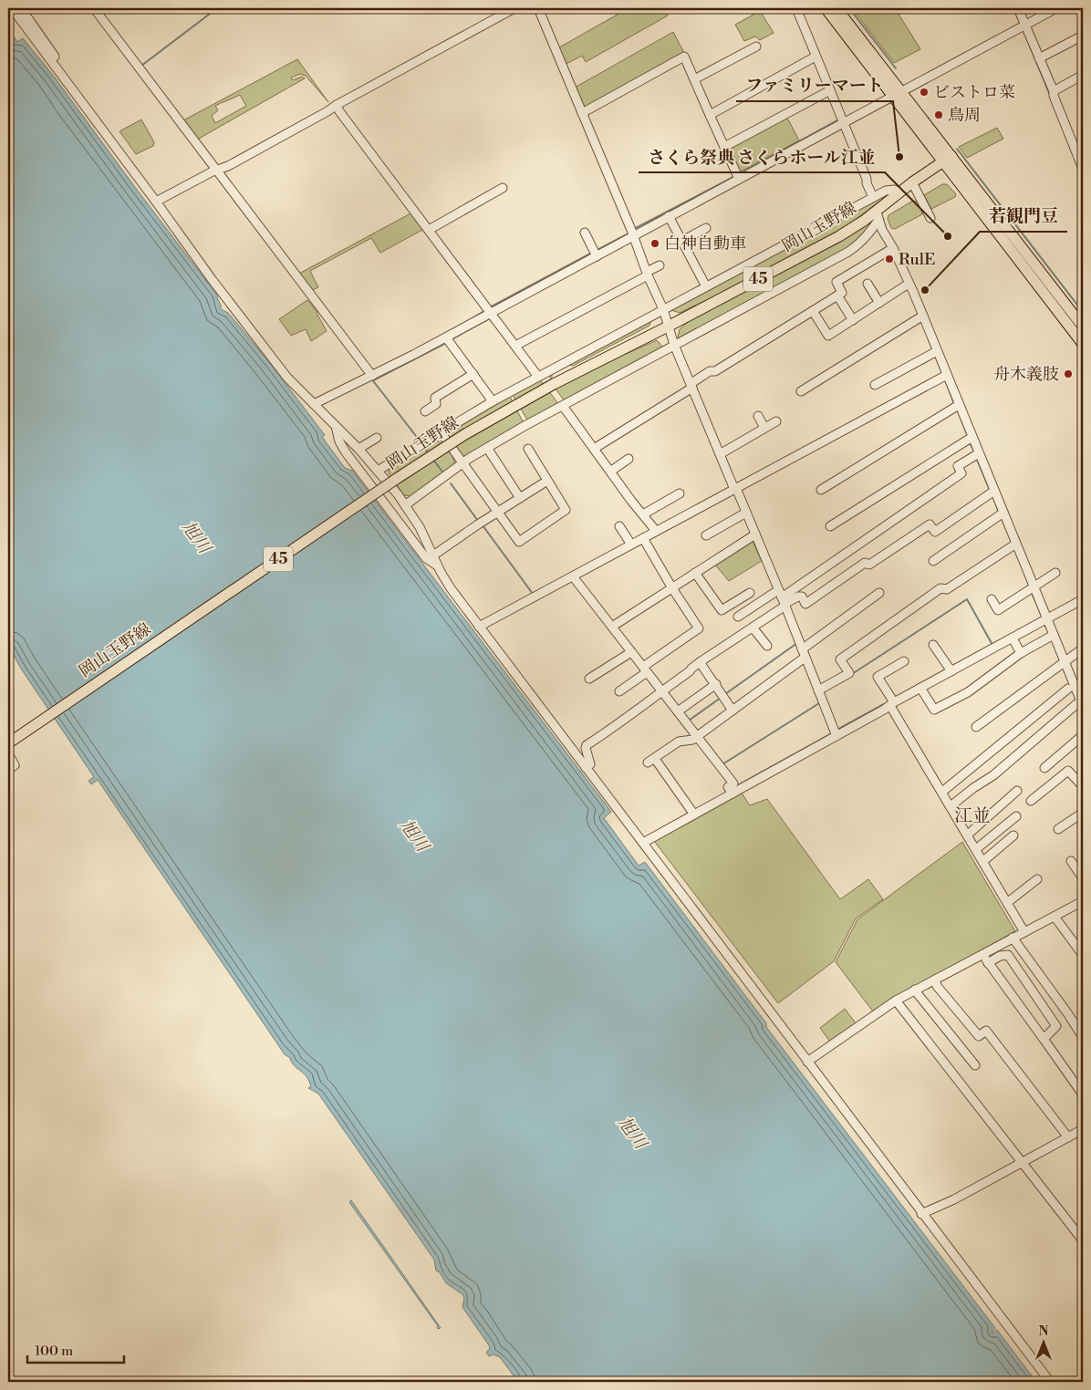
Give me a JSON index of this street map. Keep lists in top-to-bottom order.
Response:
{
  "streets": {
    "main road": ["岡山玉野線", "45"]
  },
  "districts": ["江並"],
  "water": ["旭川"],
  "places": [
    "ビストロ菜",
    "鳥周",
    "ファミリーマート",
    "さくら祭典 さくらホール江並",
    "白神自動車",
    "RulE",
    "若観門豆",
    "舟木義肢"
  ],
  "scale_bar": "100 m",
  "north": "top"
}
